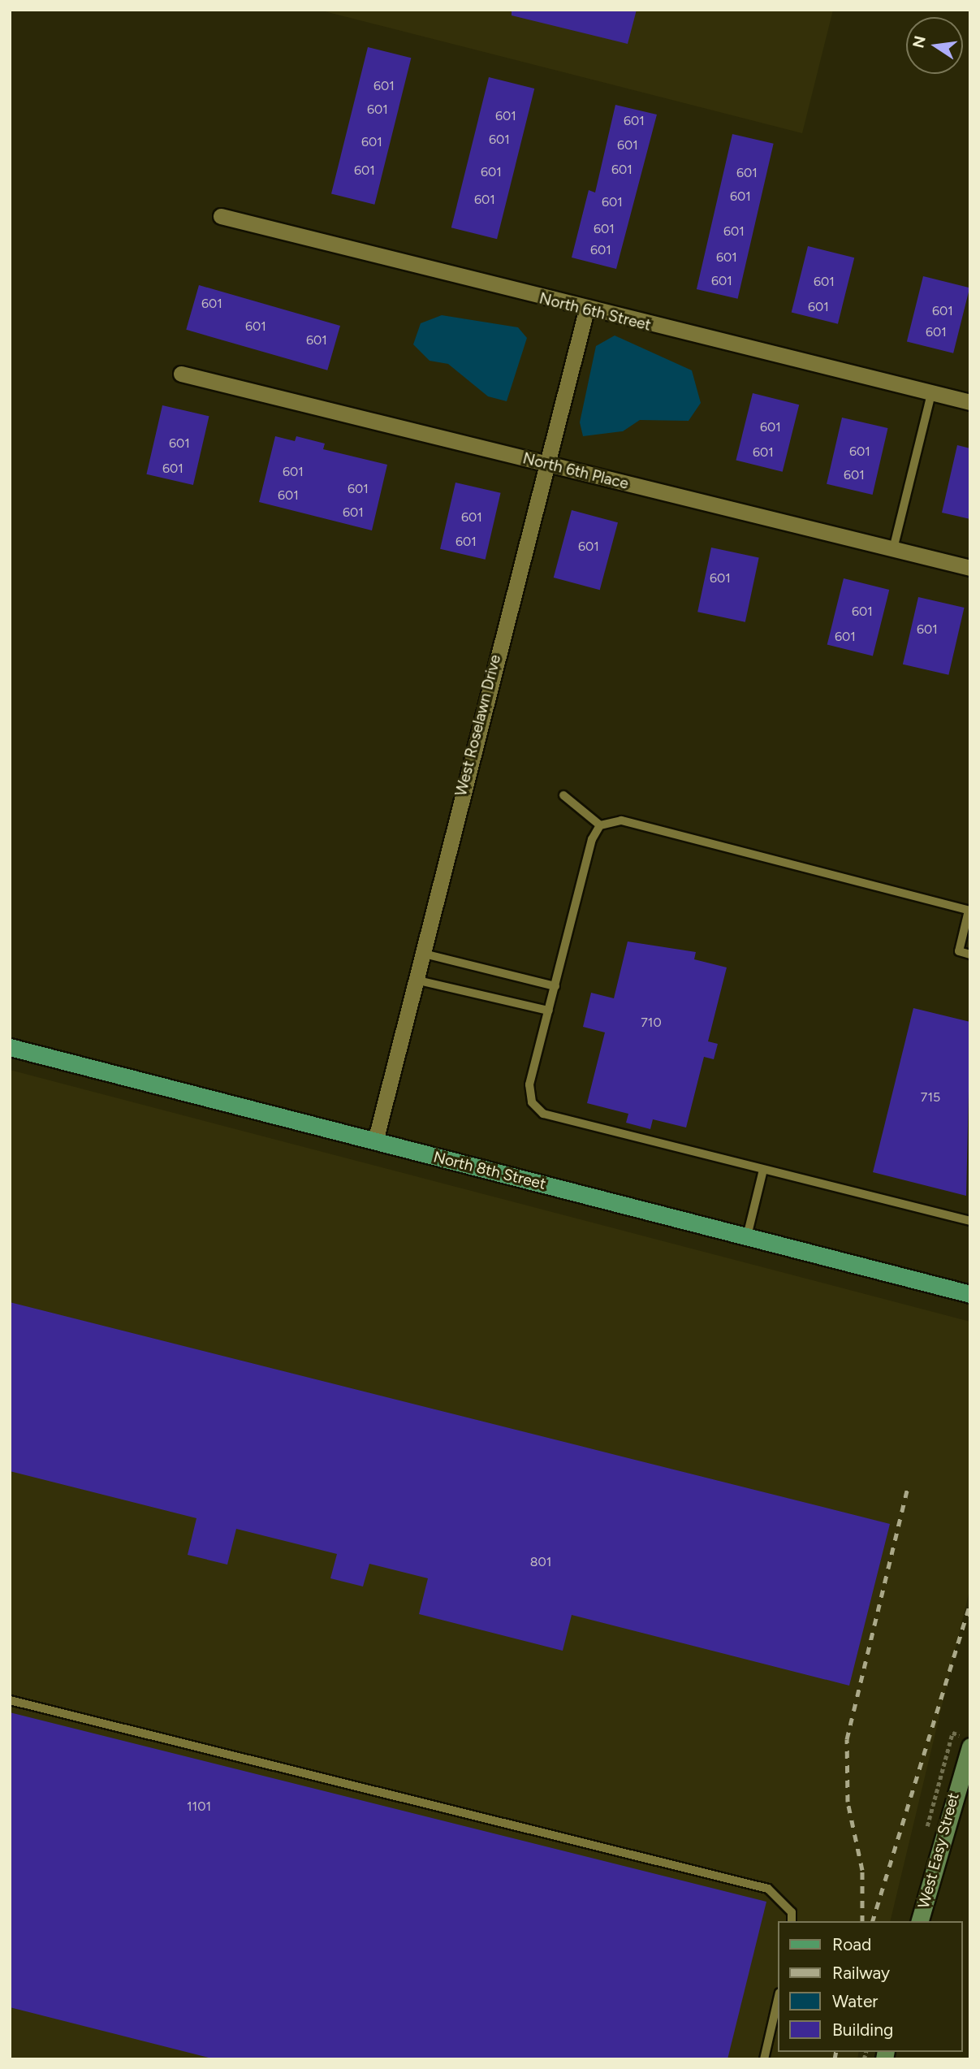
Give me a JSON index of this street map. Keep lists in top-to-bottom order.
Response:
{
  "streets": {
    "main road": ["North 8th Street"],
    "street": [
      "North 6th Street",
      "North 6th Place",
      "West Roselawn Drive",
      "West Easy Street"
    ]
  },
  "crossings": [
    ["North 6th Street", "West Roselawn Drive"],
    ["North 6th Place", "West Roselawn Drive"],
    ["West Roselawn Drive", "North 8th Street"]
  ],
  "house_numbers": [
    "601",
    "601",
    "601",
    "601",
    "601",
    "601",
    "601",
    "601",
    "601",
    "601",
    "601",
    "601",
    "601",
    "601",
    "601",
    "601",
    "601",
    "601",
    "601",
    "601",
    "601",
    "601",
    "601",
    "601",
    "601",
    "601",
    "601",
    "601",
    "601",
    "601",
    "601",
    "601",
    "601",
    "601",
    "601",
    "601",
    "601",
    "601",
    "601",
    "601",
    "601",
    "601",
    "601",
    "710",
    "715",
    "801",
    "1101"
  ],
  "legend": [
    "Road",
    "Railway",
    "Water",
    "Building"
  ],
  "north": "left"
}
